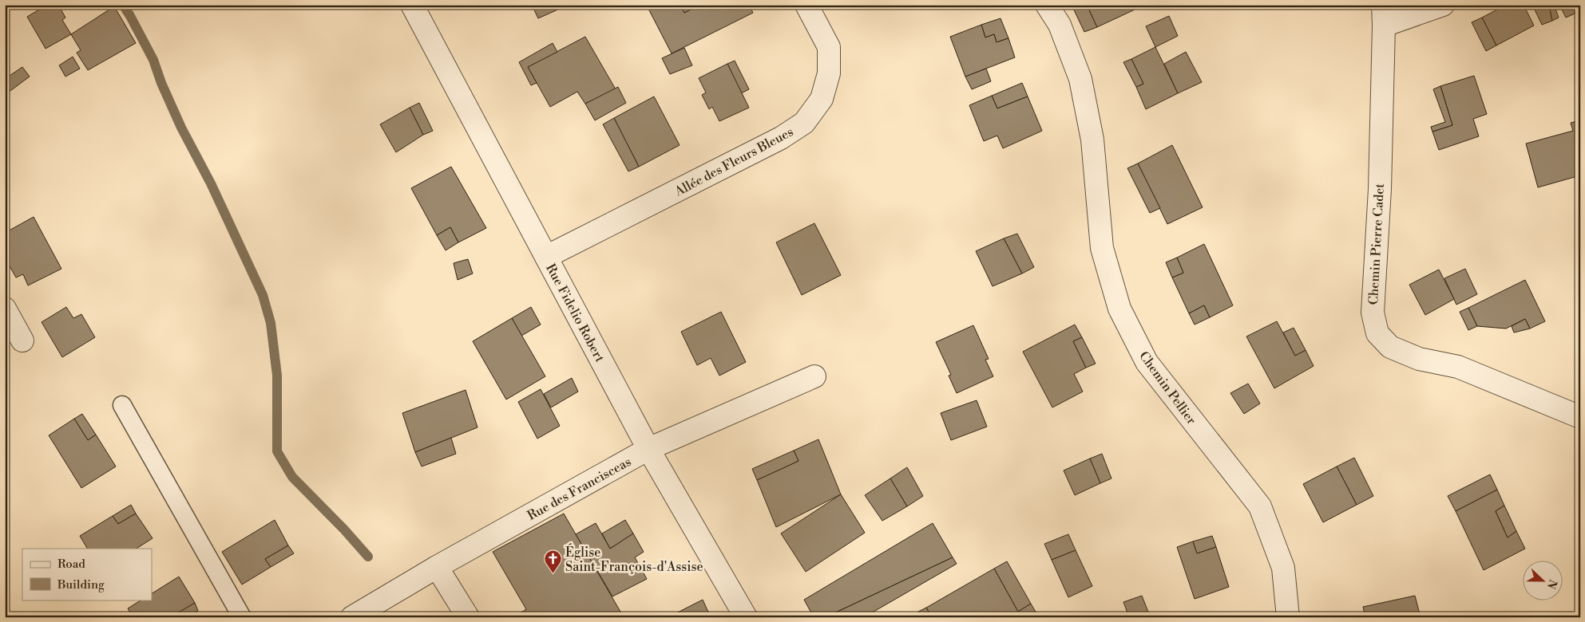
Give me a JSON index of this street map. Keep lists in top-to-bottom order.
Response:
{
  "streets": {
    "street": [
      "Allée des Fleurs Bleues",
      "Chemin Pierre Cadet",
      "Rue Fidelio Robert",
      "Chemin Pellier",
      "Rue des Francisceas"
    ]
  },
  "crossings": [
    ["Allée des Fleurs Bleues", "Rue Fidelio Robert"],
    ["Rue Fidelio Robert", "Rue des Francisceas"]
  ],
  "places": {
    "church": ["Église Saint-François-d'Assise"]
  },
  "legend": ["Road", "Building"],
  "north": "right"
}
